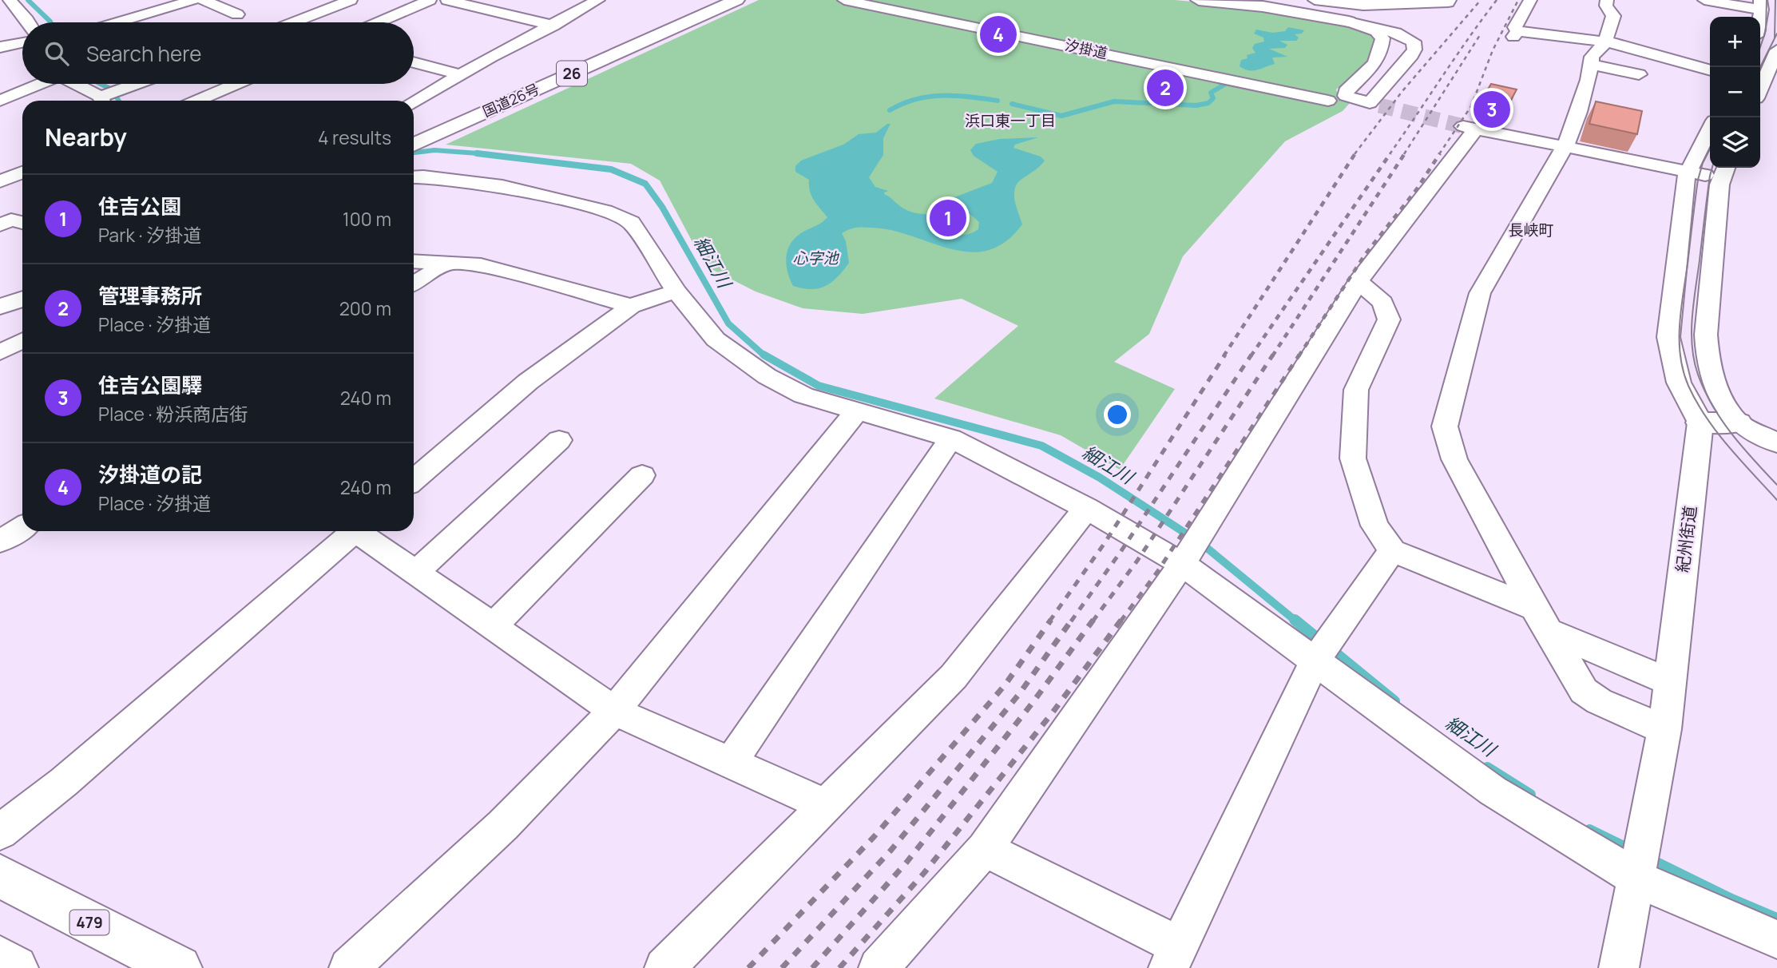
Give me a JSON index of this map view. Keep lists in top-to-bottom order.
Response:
{
  "streets": {
    "main road": ["26", "国道26号", "479"],
    "street": ["汐掛道", "紀州街道"]
  },
  "districts": ["浜口東一丁目", "長峡町"],
  "water": ["心字池", "細江川"],
  "page": {
    "pins": [
      "4",
      "2",
      "3",
      "1"
    ],
    "map_buttons": ["+", "−"],
    "search": "Search here",
    "heading": ["Nearby", "4 results"],
    "list": [
      {
        "mark": "1",
        "name": "住吉公園",
        "note": "Park · 汐掛道",
        "value": "100 m"
      },
      {
        "mark": "2",
        "name": "管理事務所",
        "note": "Place · 汐掛道",
        "value": "200 m"
      },
      {
        "mark": "3",
        "name": "住吉公園驛",
        "note": "Place · 粉浜商店街",
        "value": "240 m"
      },
      {
        "mark": "4",
        "name": "汐掛道の記",
        "note": "Place · 汐掛道",
        "value": "240 m"
      }
    ]
  }
}
